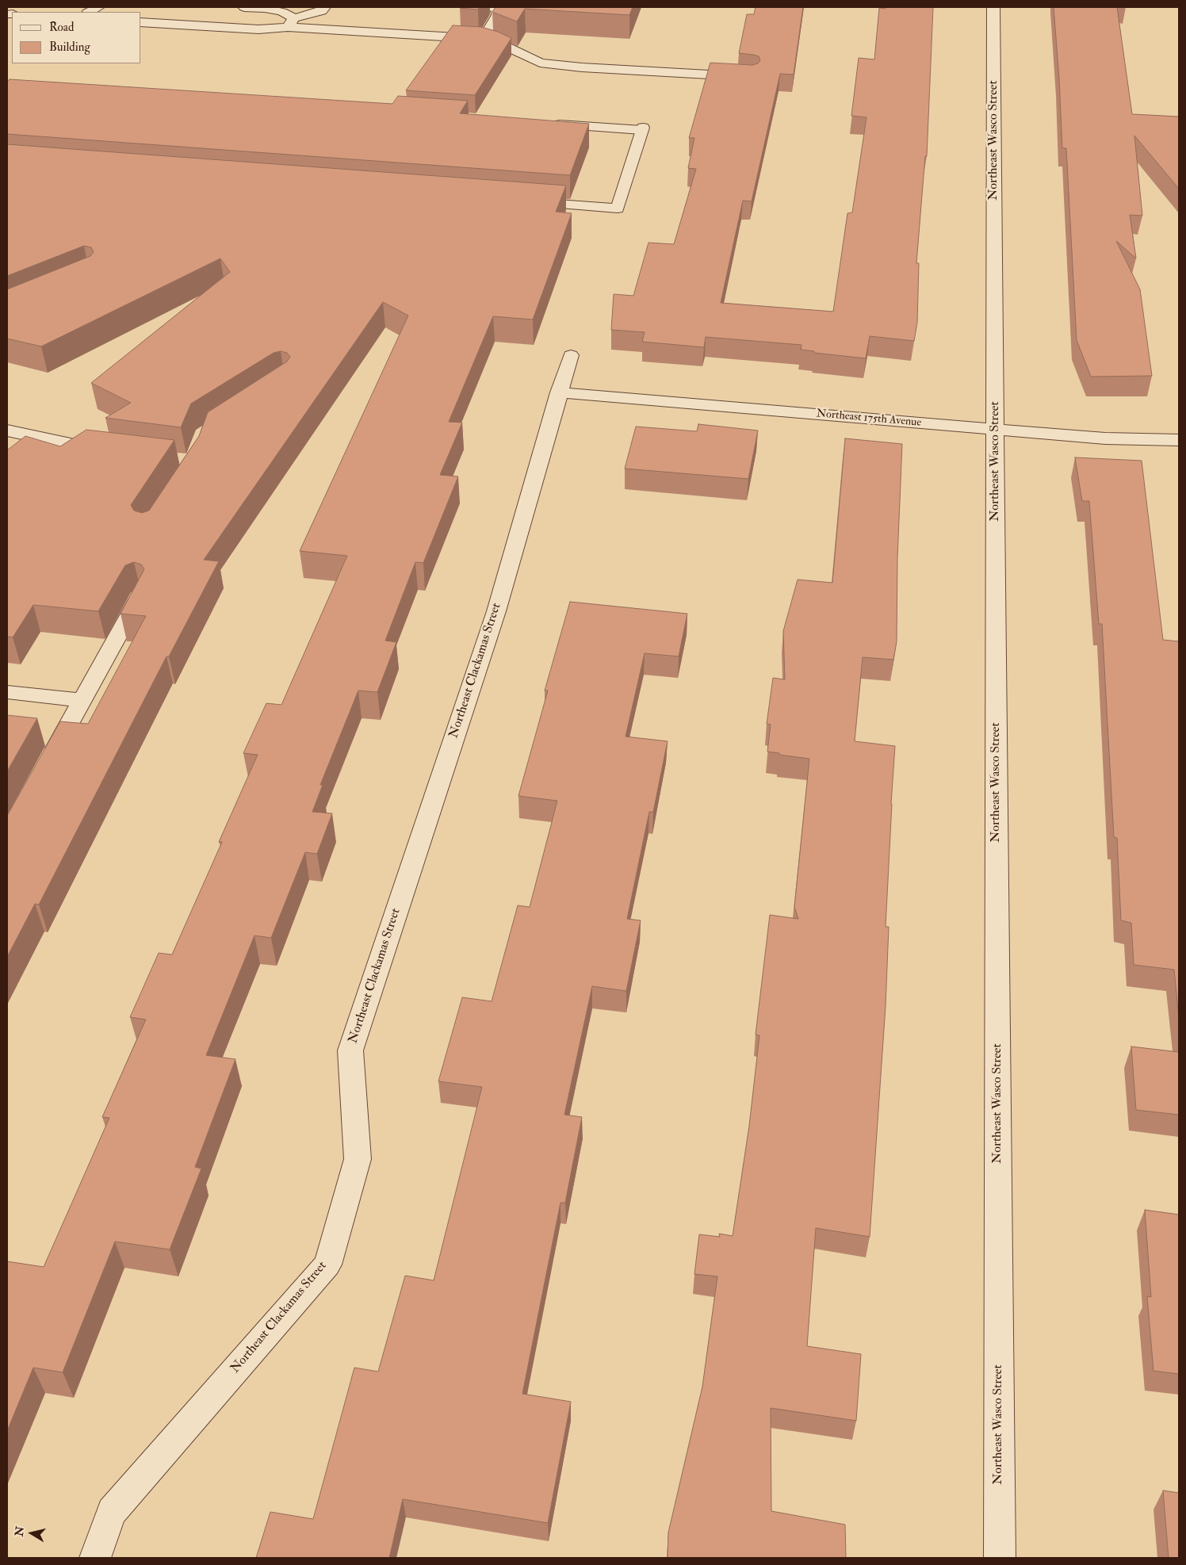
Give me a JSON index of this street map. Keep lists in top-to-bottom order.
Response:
{
  "streets": {
    "street": ["Northeast Wasco Street", "Northeast 175th Avenue", "Northeast Clackamas Street"]
  },
  "crossings": [
    ["Northeast Wasco Street", "Northeast 175th Avenue"],
    ["Northeast 175th Avenue", "Northeast Clackamas Street"]
  ],
  "legend": ["Road", "Building"],
  "north": "left"
}
